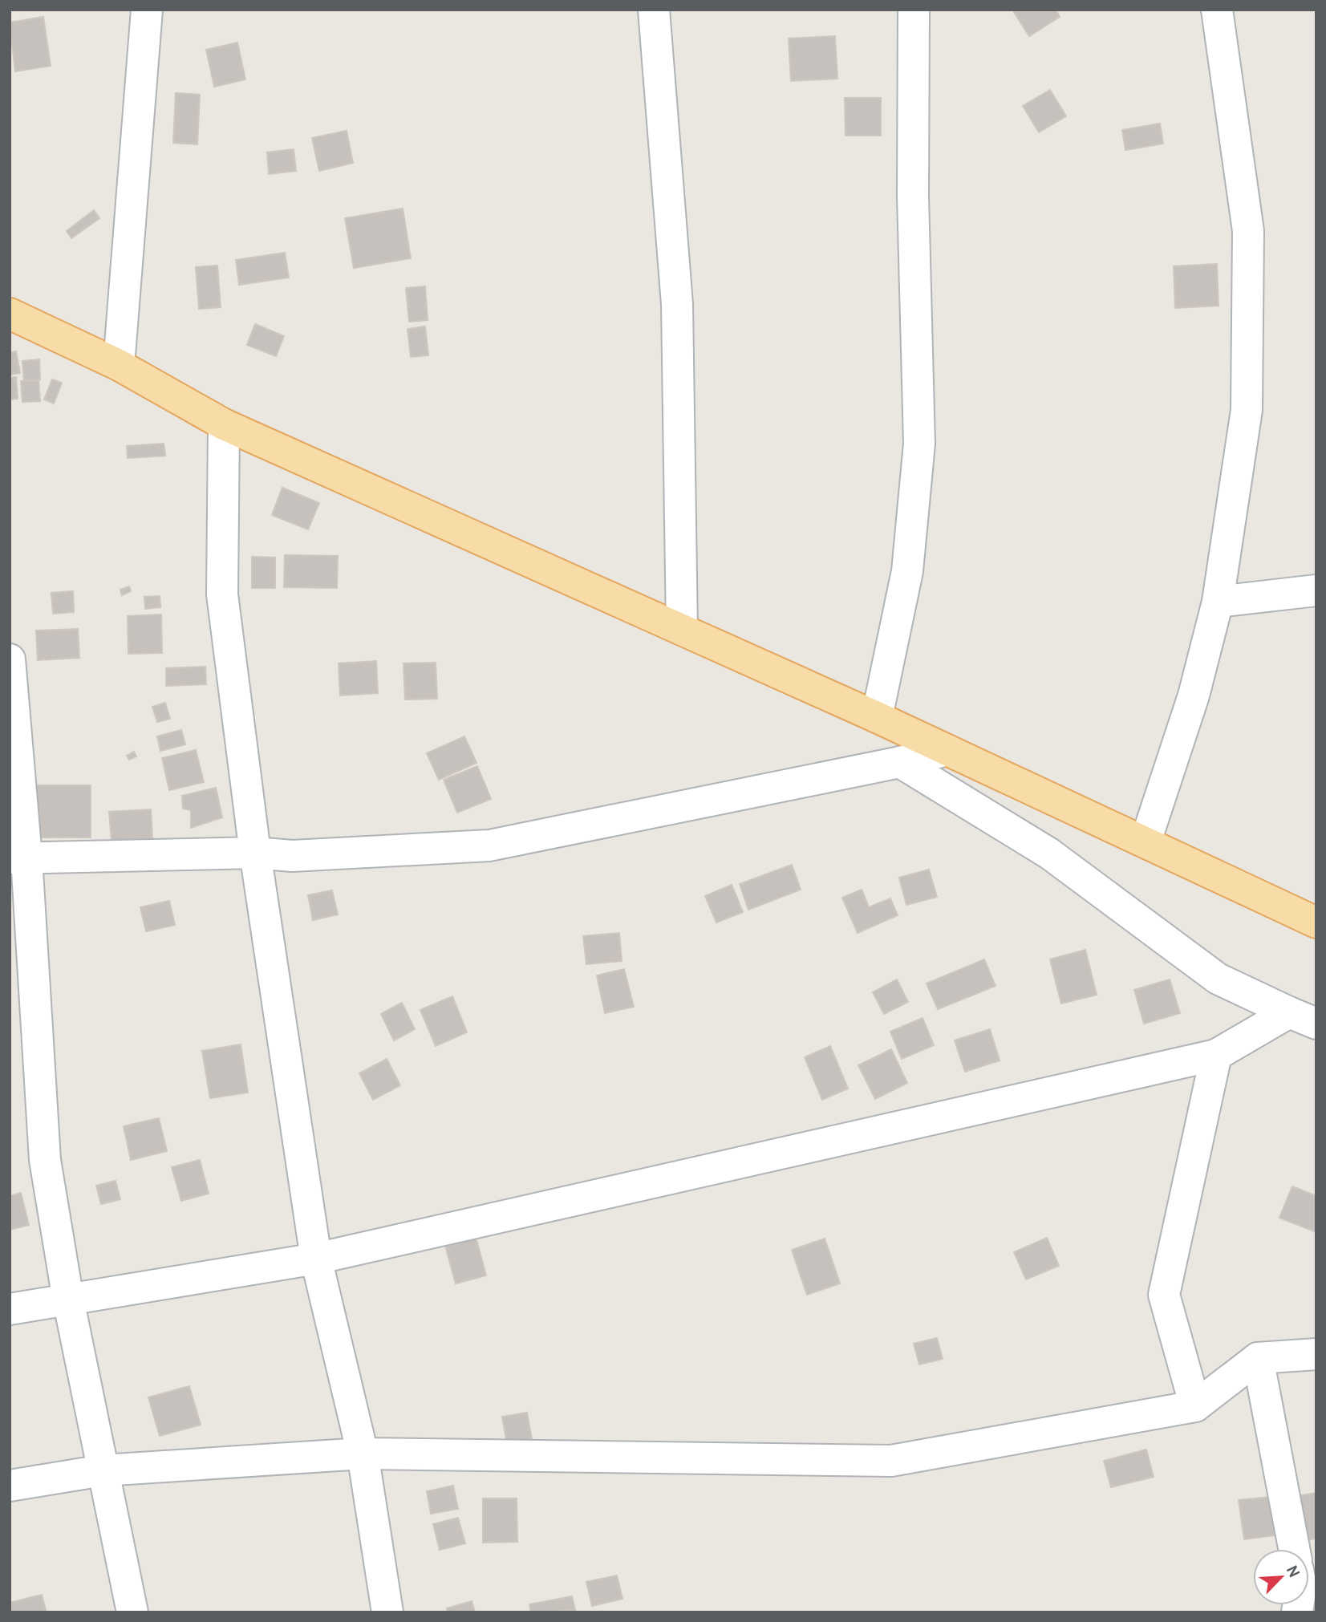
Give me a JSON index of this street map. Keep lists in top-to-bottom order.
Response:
{
  "north": "top right"
}
